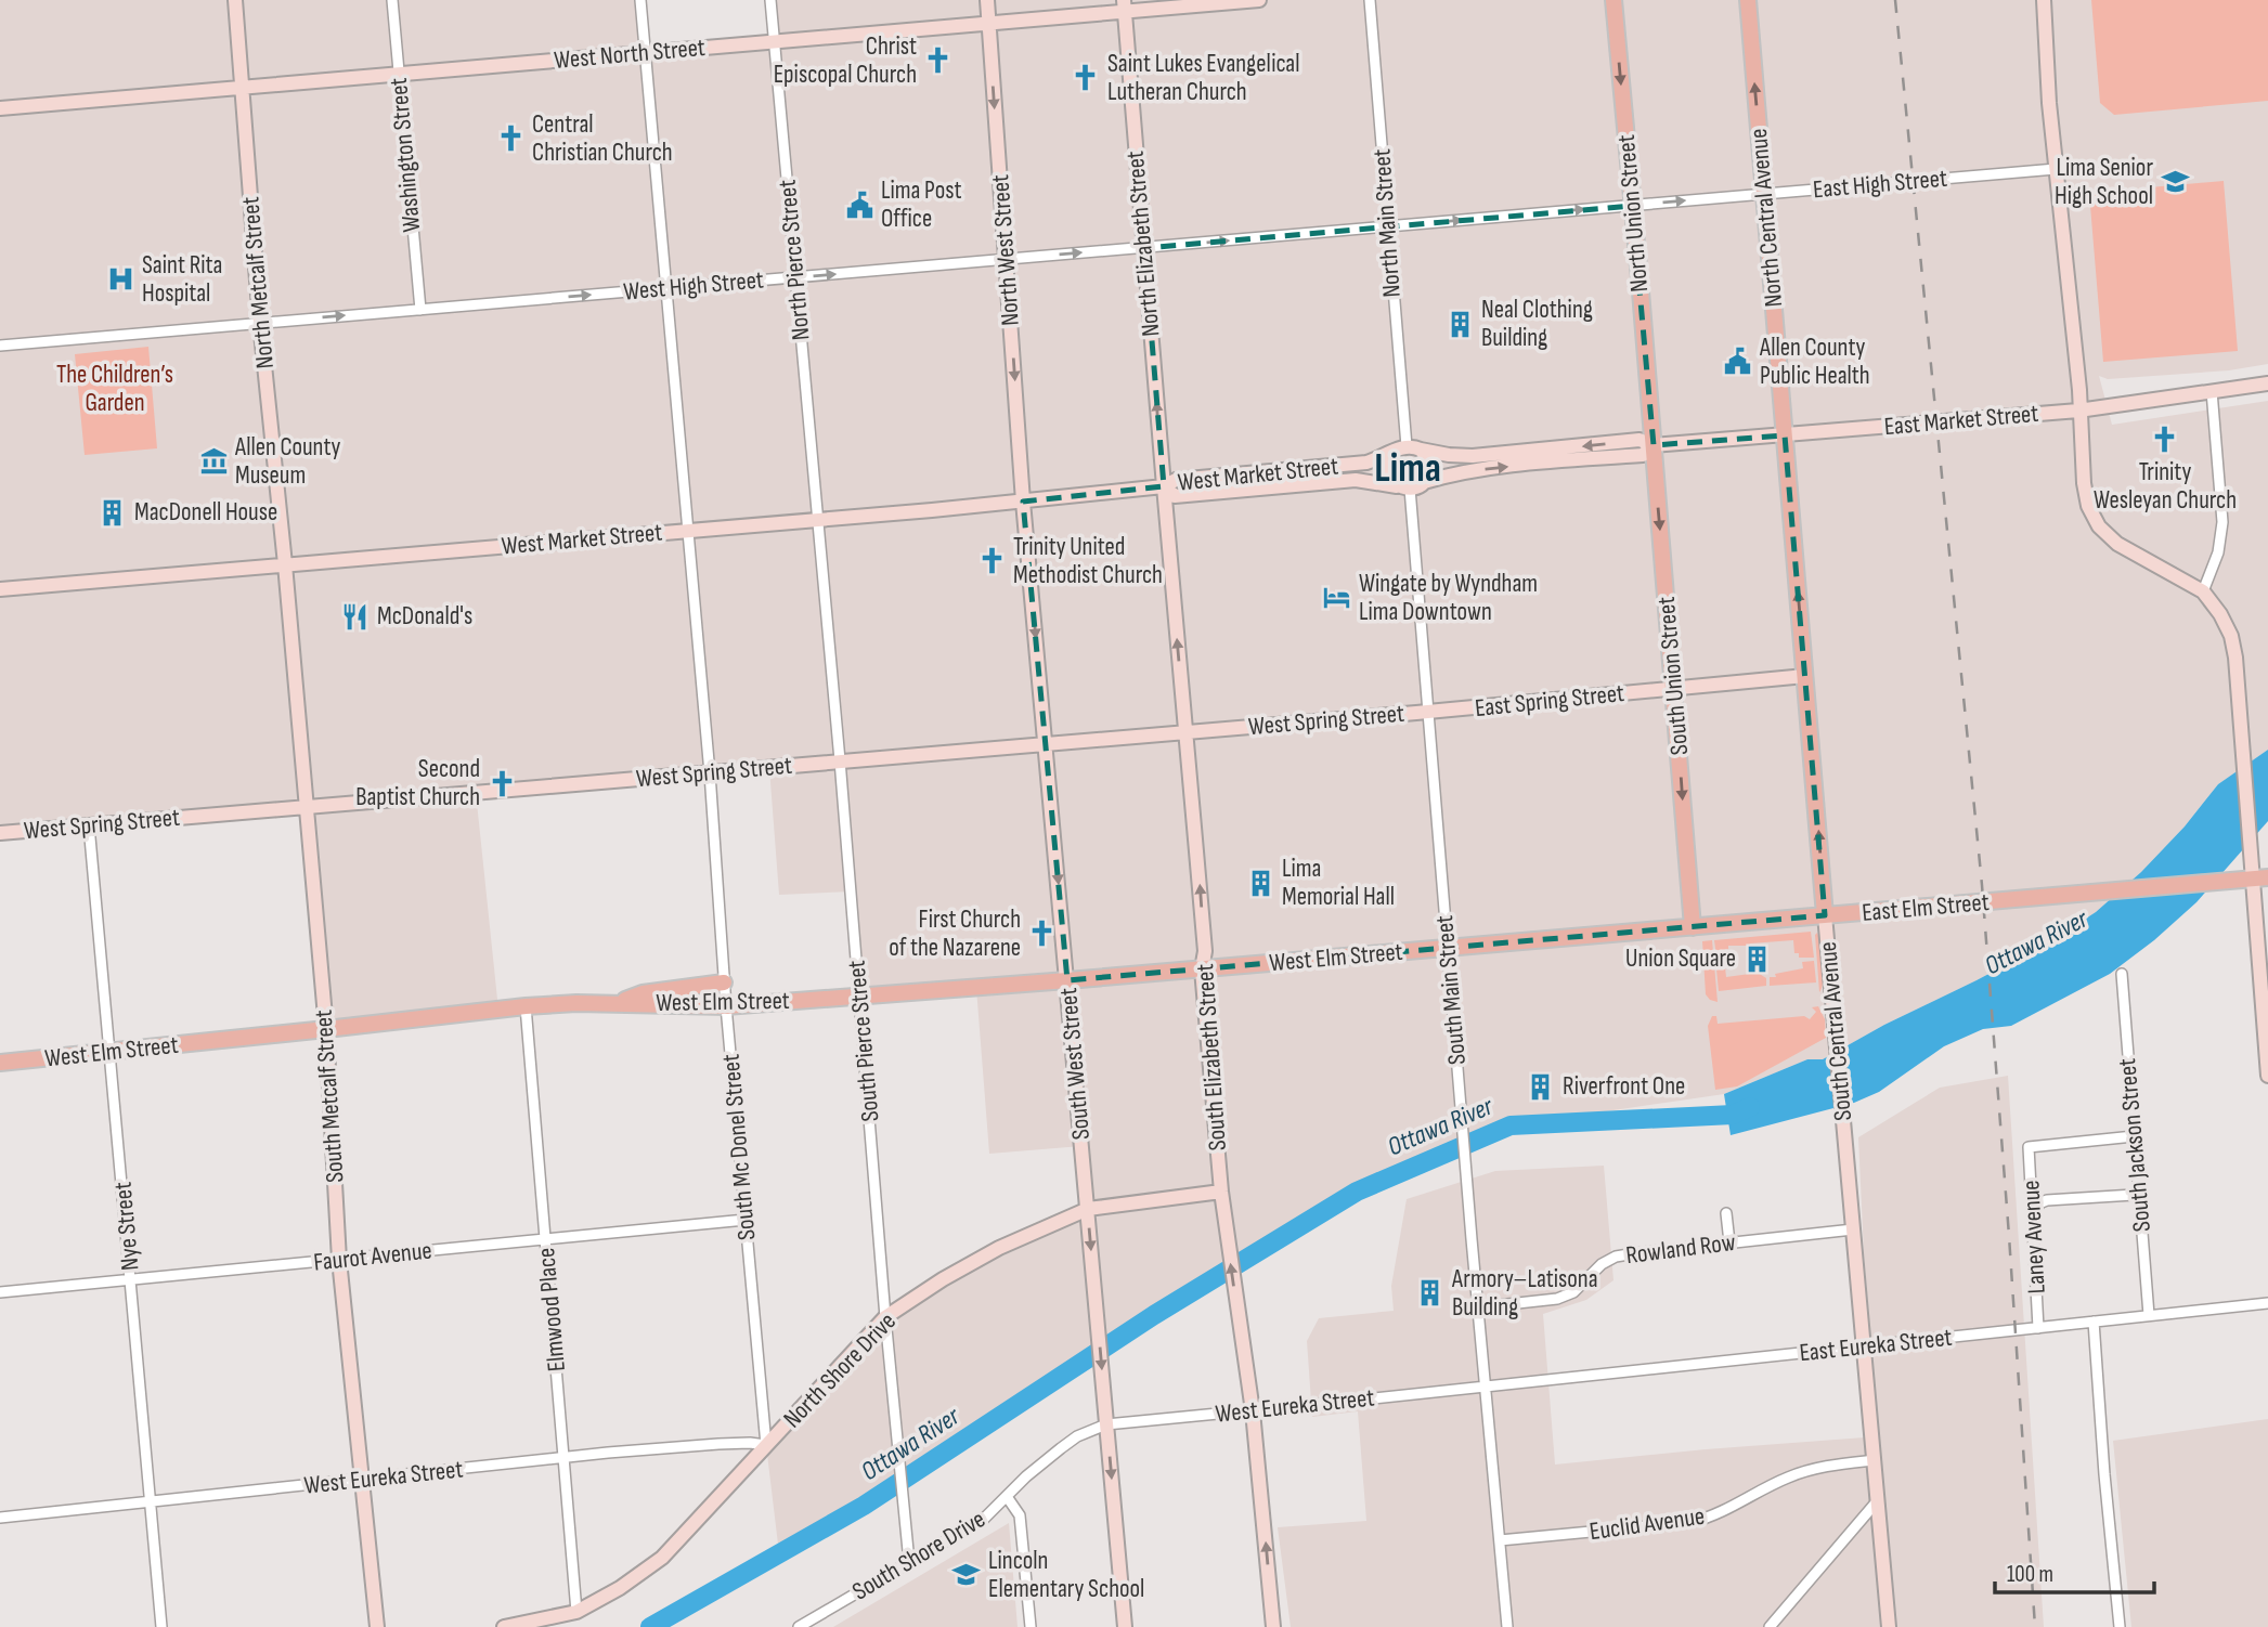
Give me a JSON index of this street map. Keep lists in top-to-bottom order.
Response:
{
  "streets": {
    "main road": [
      "North Union Street",
      "North Central Avenue",
      "South Union Street",
      "East Elm Street",
      "West Elm Street",
      "South Central Avenue"
    ],
    "street": [
      "West North Street",
      "Washington Street",
      "East High Street",
      "North Main Street",
      "North Elizabeth Street",
      "North West Street",
      "North Pierce Street",
      "North Metcalf Street",
      "West High Street",
      "East Market Street",
      "West Market Street",
      "East Spring Street",
      "West Spring Street",
      "South Main Street",
      "South Pierce Street",
      "South Elizabeth Street",
      "South West Street",
      "South Metcalf Street",
      "South Jackson Street",
      "South Mc Donel Street",
      "Nye Street",
      "Laney Avenue",
      "Rowland Row",
      "Faurot Avenue",
      "Elmwood Place",
      "East Eureka Street",
      "North Shore Drive",
      "West Eureka Street",
      "Euclid Avenue",
      "South Shore Drive"
    ]
  },
  "crossings": [
    ["West North Street", "Washington Street"],
    ["West North Street", "North Elizabeth Street"],
    ["West North Street", "North West Street"],
    ["West North Street", "North Pierce Street"],
    ["West North Street", "North Metcalf Street"],
    ["West North Street", "South Mc Donel Street"],
    ["Washington Street", "West High Street"],
    ["East High Street", "North Union Street"],
    ["East High Street", "North Central Avenue"],
    ["East High Street", "North Main Street"],
    ["East High Street", "West High Street"],
    ["North Union Street", "South Union Street"],
    ["North Central Avenue", "East Market Street"],
    ["North Central Avenue", "South Central Avenue"],
    ["North Main Street", "West High Street"],
    ["North Main Street", "East Market Street"],
    ["North Main Street", "West Market Street"],
    ["North Main Street", "South Main Street"],
    ["North Elizabeth Street", "West High Street"],
    ["North Elizabeth Street", "West Market Street"],
    ["North Elizabeth Street", "South Elizabeth Street"],
    ["North West Street", "West High Street"],
    ["North West Street", "West Market Street"],
    ["North West Street", "South West Street"],
    ["North Pierce Street", "West High Street"],
    ["North Pierce Street", "West Market Street"],
    ["North Pierce Street", "South Pierce Street"],
    ["North Metcalf Street", "West High Street"],
    ["North Metcalf Street", "West Market Street"],
    ["North Metcalf Street", "South Metcalf Street"],
    ["West High Street", "South Mc Donel Street"],
    ["East Market Street", "West Market Street"],
    ["East Market Street", "South Union Street"],
    ["East Market Street", "South Main Street"],
    ["East Market Street", "South Central Avenue"],
    ["West Market Street", "South Main Street"],
    ["West Market Street", "South Pierce Street"],
    ["West Market Street", "South Elizabeth Street"],
    ["West Market Street", "South West Street"],
    ["West Market Street", "South Metcalf Street"],
    ["West Market Street", "South Mc Donel Street"],
    ["South Union Street", "East Spring Street"],
    ["South Union Street", "East Elm Street"],
    ["East Spring Street", "West Spring Street"],
    ["East Spring Street", "South Main Street"],
    ["East Spring Street", "South Central Avenue"],
    ["West Spring Street", "South Main Street"],
    ["West Spring Street", "South Pierce Street"],
    ["West Spring Street", "South Elizabeth Street"],
    ["West Spring Street", "South West Street"],
    ["West Spring Street", "South Metcalf Street"],
    ["West Spring Street", "South Mc Donel Street"],
    ["West Spring Street", "Nye Street"],
    ["East Elm Street", "West Elm Street"],
    ["East Elm Street", "South Main Street"],
    ["East Elm Street", "South Central Avenue"],
    ["West Elm Street", "South Main Street"],
    ["West Elm Street", "South Pierce Street"],
    ["West Elm Street", "South Elizabeth Street"],
    ["West Elm Street", "South West Street"],
    ["West Elm Street", "South Metcalf Street"],
    ["West Elm Street", "South Mc Donel Street"],
    ["West Elm Street", "Nye Street"],
    ["West Elm Street", "Elmwood Place"],
    ["South Main Street", "Rowland Row"],
    ["South Main Street", "East Eureka Street"],
    ["South Main Street", "West Eureka Street"],
    ["South Main Street", "Euclid Avenue"],
    ["South Central Avenue", "Rowland Row"],
    ["South Central Avenue", "East Eureka Street"],
    ["South Central Avenue", "Euclid Avenue"],
    ["South Pierce Street", "North Shore Drive"],
    ["South Pierce Street", "South Shore Drive"],
    ["South Elizabeth Street", "North Shore Drive"],
    ["South Elizabeth Street", "West Eureka Street"],
    ["South West Street", "North Shore Drive"],
    ["South West Street", "West Eureka Street"],
    ["South West Street", "South Shore Drive"],
    ["South Metcalf Street", "Faurot Avenue"],
    ["South Metcalf Street", "West Eureka Street"],
    ["South Jackson Street", "Laney Avenue"],
    ["South Jackson Street", "East Eureka Street"],
    ["South Mc Donel Street", "Faurot Avenue"],
    ["South Mc Donel Street", "North Shore Drive"],
    ["South Mc Donel Street", "West Eureka Street"],
    ["Nye Street", "Faurot Avenue"],
    ["Nye Street", "West Eureka Street"],
    ["Laney Avenue", "East Eureka Street"],
    ["Faurot Avenue", "Elmwood Place"],
    ["Elmwood Place", "North Shore Drive"],
    ["Elmwood Place", "West Eureka Street"],
    ["East Eureka Street", "West Eureka Street"],
    ["North Shore Drive", "West Eureka Street"],
    ["West Eureka Street", "South Shore Drive"]
  ],
  "one_way": [
    "East High Street",
    "North Union Street",
    "North Central Avenue",
    "North Elizabeth Street",
    "North West Street",
    "West High Street",
    "South Union Street",
    "South Central Avenue",
    "South Elizabeth Street",
    "South West Street"
  ],
  "districts": ["Lima"],
  "water": ["Ottawa River"],
  "parks": ["The Children’s Garden"],
  "places": {
    "church": [
      "Christ Episcopal Church",
      "Saint Lukes Evangelical Lutheran Church",
      "Central Christian Church",
      "Trinity Wesleyan Church",
      "Trinity United Methodist Church",
      "Second Baptist Church",
      "First Church of the Nazarene"
    ],
    "school or university": ["Lima Senior High School", "Lincoln Elementary School"],
    "public building": ["Lima Post Office", "Allen County Public Health"],
    "hospital": ["Saint Rita Hospital"],
    "building": [
      "Neal Clothing Building",
      "MacDonell House",
      "Lima Memorial Hall",
      "Union Square",
      "Riverfront One",
      "Armory–Latisona Building"
    ],
    "museum": ["Allen County Museum"],
    "hotel": ["Wingate by Wyndham Lima Downtown"],
    "restaurant": ["McDonald's"]
  },
  "scale_bar": "100 m"
}
